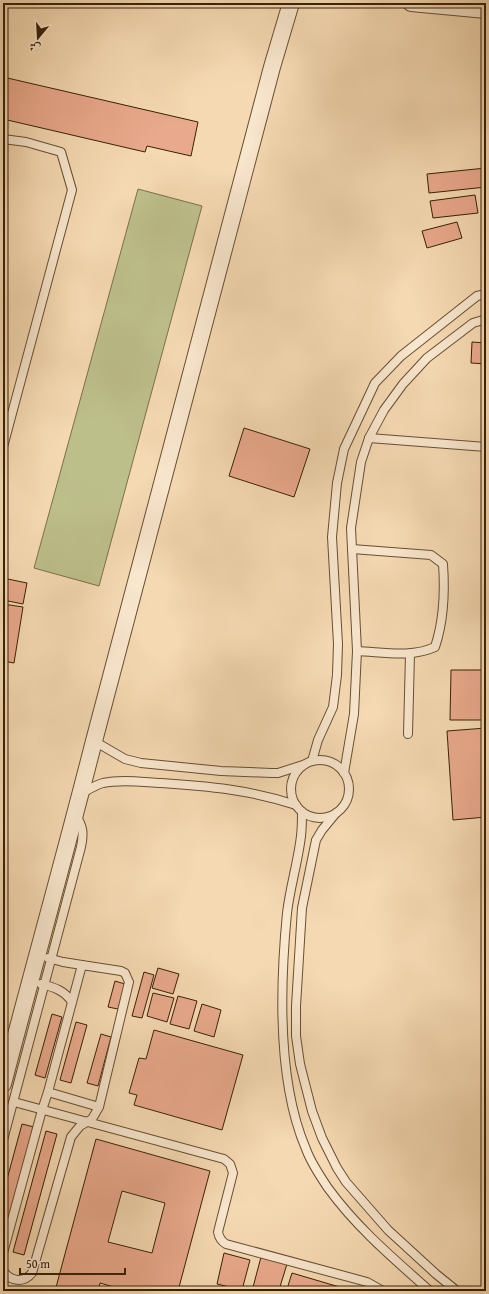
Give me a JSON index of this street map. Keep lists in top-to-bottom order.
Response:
{
  "scale_bar": "50 m",
  "north": "bottom"
}
